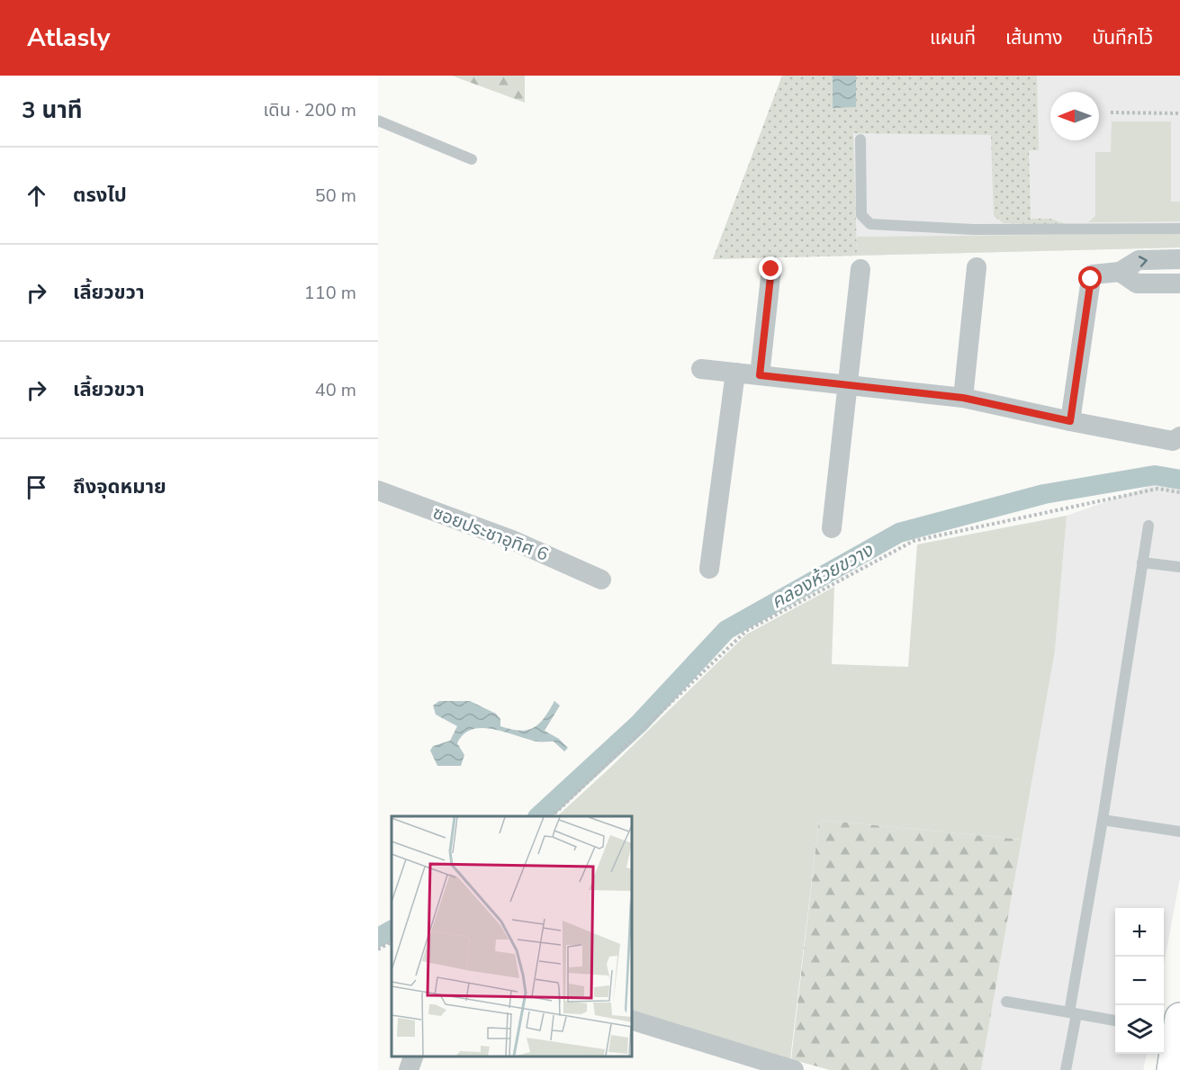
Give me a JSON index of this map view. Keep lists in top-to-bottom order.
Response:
{
  "streets": {
    "street": ["ซอยประชาอุทิศ 6"]
  },
  "water": ["คลองห้วยขวาง"],
  "north": "left",
  "page": {
    "header": "Atlasly",
    "nav": ["แผนที่", "เส้นทาง", "บันทึกไว้"],
    "heading": ["3 นาที", "เดิน · 200 m"],
    "list": [
      ["ตรงไป", "50 m"],
      ["เลี้ยวขวา", "110 m"],
      ["เลี้ยวขวา", "40 m"],
      "ถึงจุดหมาย"
    ],
    "map_buttons": ["+", "−"]
  }
}
